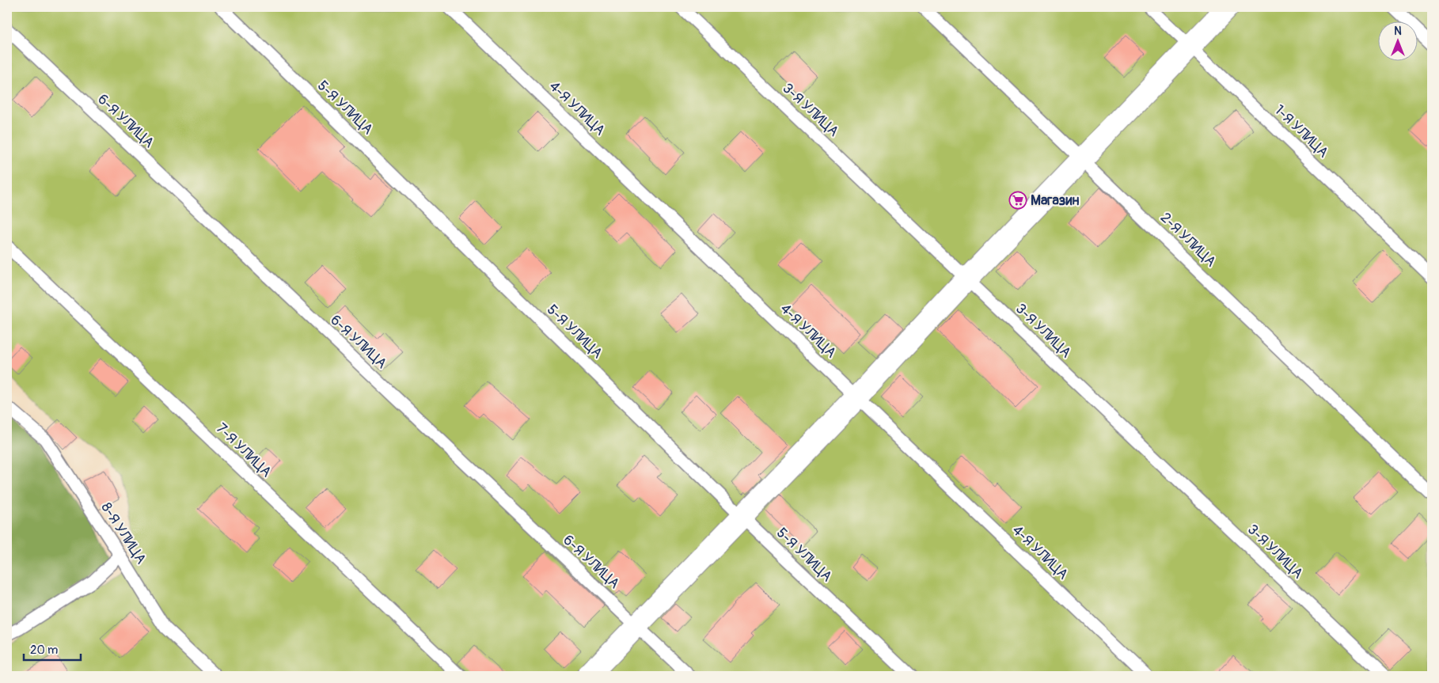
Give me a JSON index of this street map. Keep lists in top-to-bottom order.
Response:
{
  "streets": {
    "lane": [
      "5-Я УЛИЦА",
      "4-Я УЛИЦА",
      "3-Я УЛИЦА",
      "6-Я УЛИЦА",
      "1-Я УЛИЦА",
      "2-Я УЛИЦА",
      "7-Я УЛИЦА",
      "8-Я УЛИЦА"
    ]
  },
  "places": {
    "supermarket": ["Магазин"]
  },
  "scale_bar": "20 m",
  "north": "top"
}
